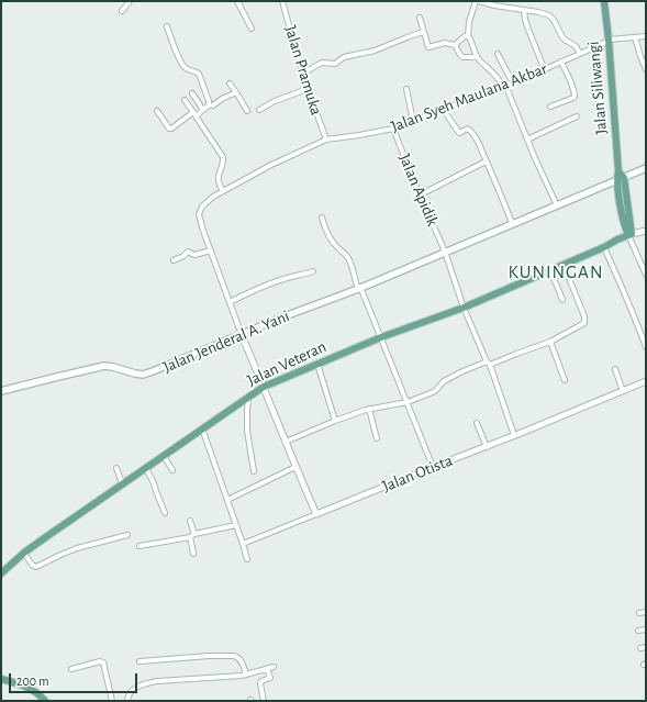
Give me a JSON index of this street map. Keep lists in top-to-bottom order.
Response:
{
  "streets": {
    "main road": ["Jalan Siliwangi", "Jalan Jenderal A. Yani", "Jalan Veteran"],
    "street": [
      "Jalan Pramuka",
      "Jalan Syeh Maulana Akbar",
      "Jalan Apidik",
      "Jalan Otista"
    ]
  },
  "crossings": [
    ["Jalan Pramuka", "Jalan Syeh Maulana Akbar"],
    ["Jalan Siliwangi", "Jalan Syeh Maulana Akbar"],
    ["Jalan Siliwangi", "Jalan Jenderal A. Yani"],
    ["Jalan Siliwangi", "Jalan Veteran"],
    ["Jalan Syeh Maulana Akbar", "Jalan Apidik"],
    ["Jalan Apidik", "Jalan Jenderal A. Yani"],
    ["Jalan Apidik", "Jalan Veteran"],
    ["Jalan Apidik", "Jalan Otista"]
  ],
  "districts": ["KUNINGAN"],
  "scale_bar": "200 m"
}
